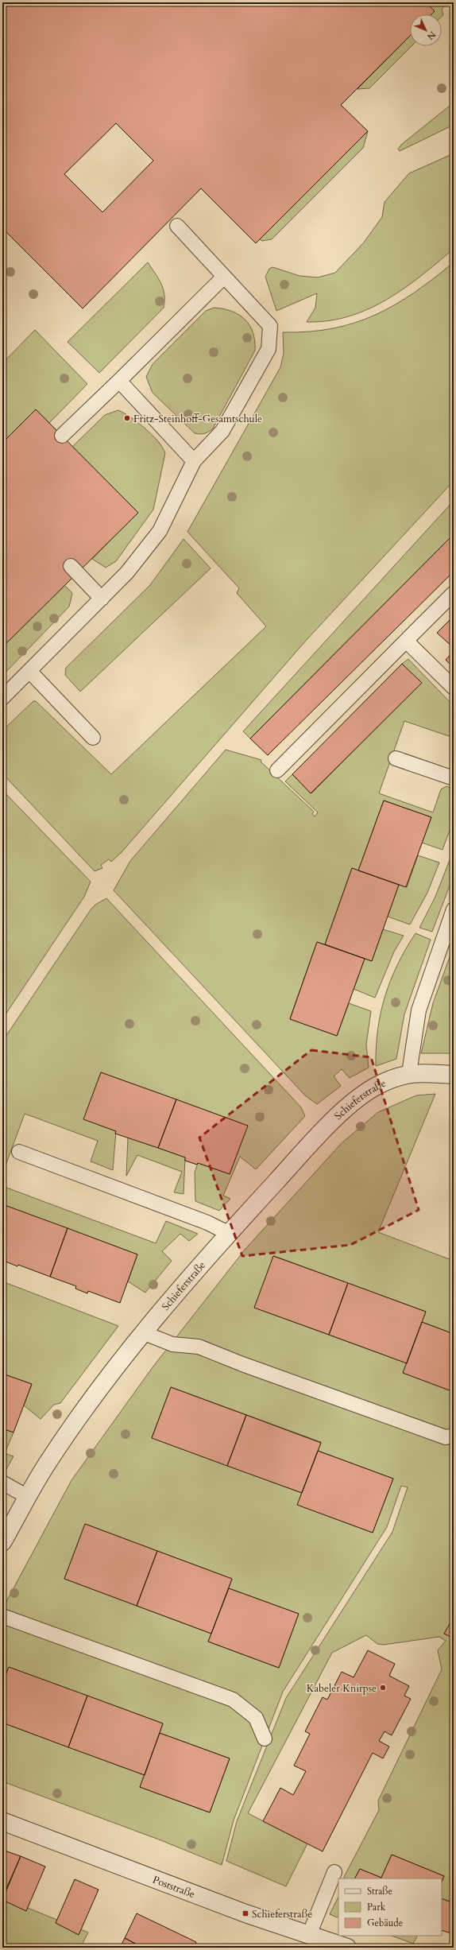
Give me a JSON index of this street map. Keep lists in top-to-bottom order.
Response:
{
  "streets": {
    "street": ["Schieferstraße", "Poststraße"]
  },
  "places": {
    "other": ["Fritz-Steinhoff-Gesamtschule", "Kabeler Knirpse"],
    "transit": ["Schieferstraße"]
  },
  "legend": ["Straße", "Park", "Gebäude"],
  "north": "bottom right"
}
